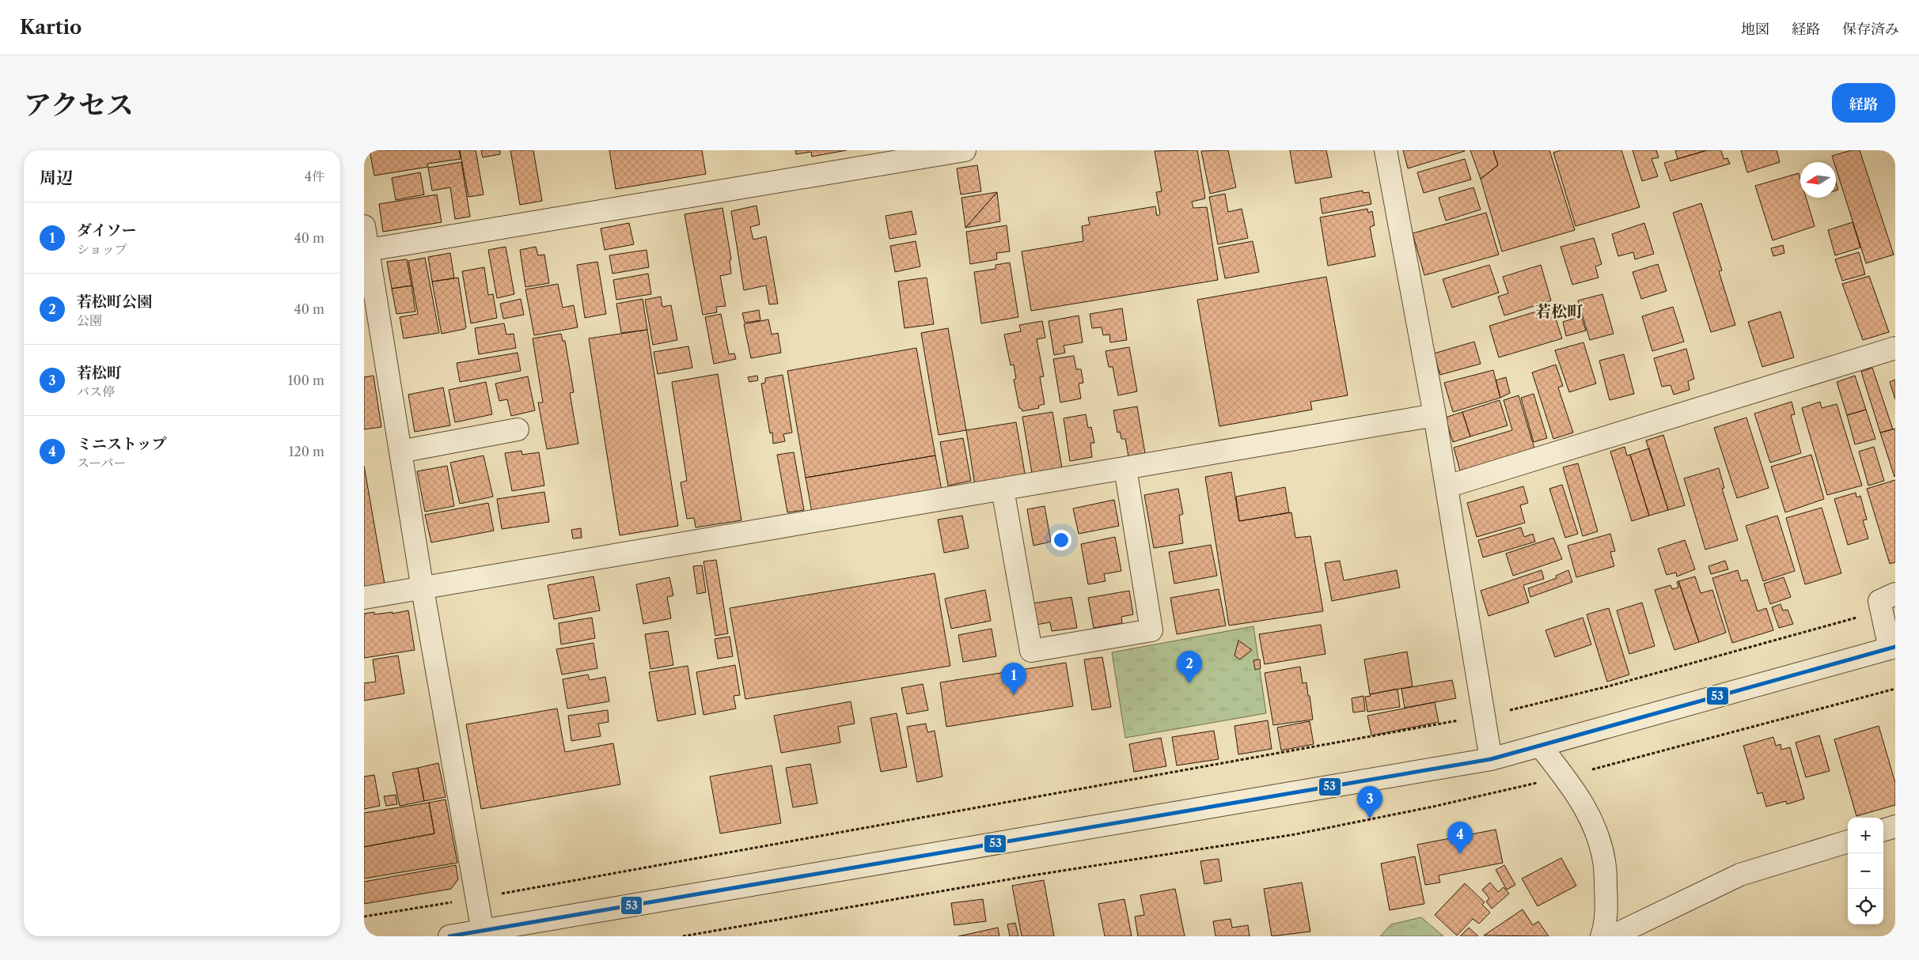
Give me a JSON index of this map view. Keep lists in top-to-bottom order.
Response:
{
  "districts": ["若松町"],
  "lines": ["transit line 53"],
  "north": "left",
  "page": {
    "header": "Kartio",
    "nav": ["地図", "経路", "保存済み"],
    "title": "アクセス",
    "buttons": "経路",
    "heading": ["周辺", "4件"],
    "list": [
      {
        "mark": "1",
        "name": "ダイソー",
        "note": "ショップ",
        "value": "40 m"
      },
      {
        "mark": "2",
        "name": "若松町公園",
        "note": "公園",
        "value": "40 m"
      },
      {
        "mark": "3",
        "name": "若松町",
        "note": "バス停",
        "value": "100 m"
      },
      {
        "mark": "4",
        "name": "ミニストップ",
        "note": "スーパー",
        "value": "120 m"
      }
    ],
    "pins": [
      "2",
      "1",
      "3",
      "4"
    ],
    "map_buttons": ["+", "−"]
  }
}
